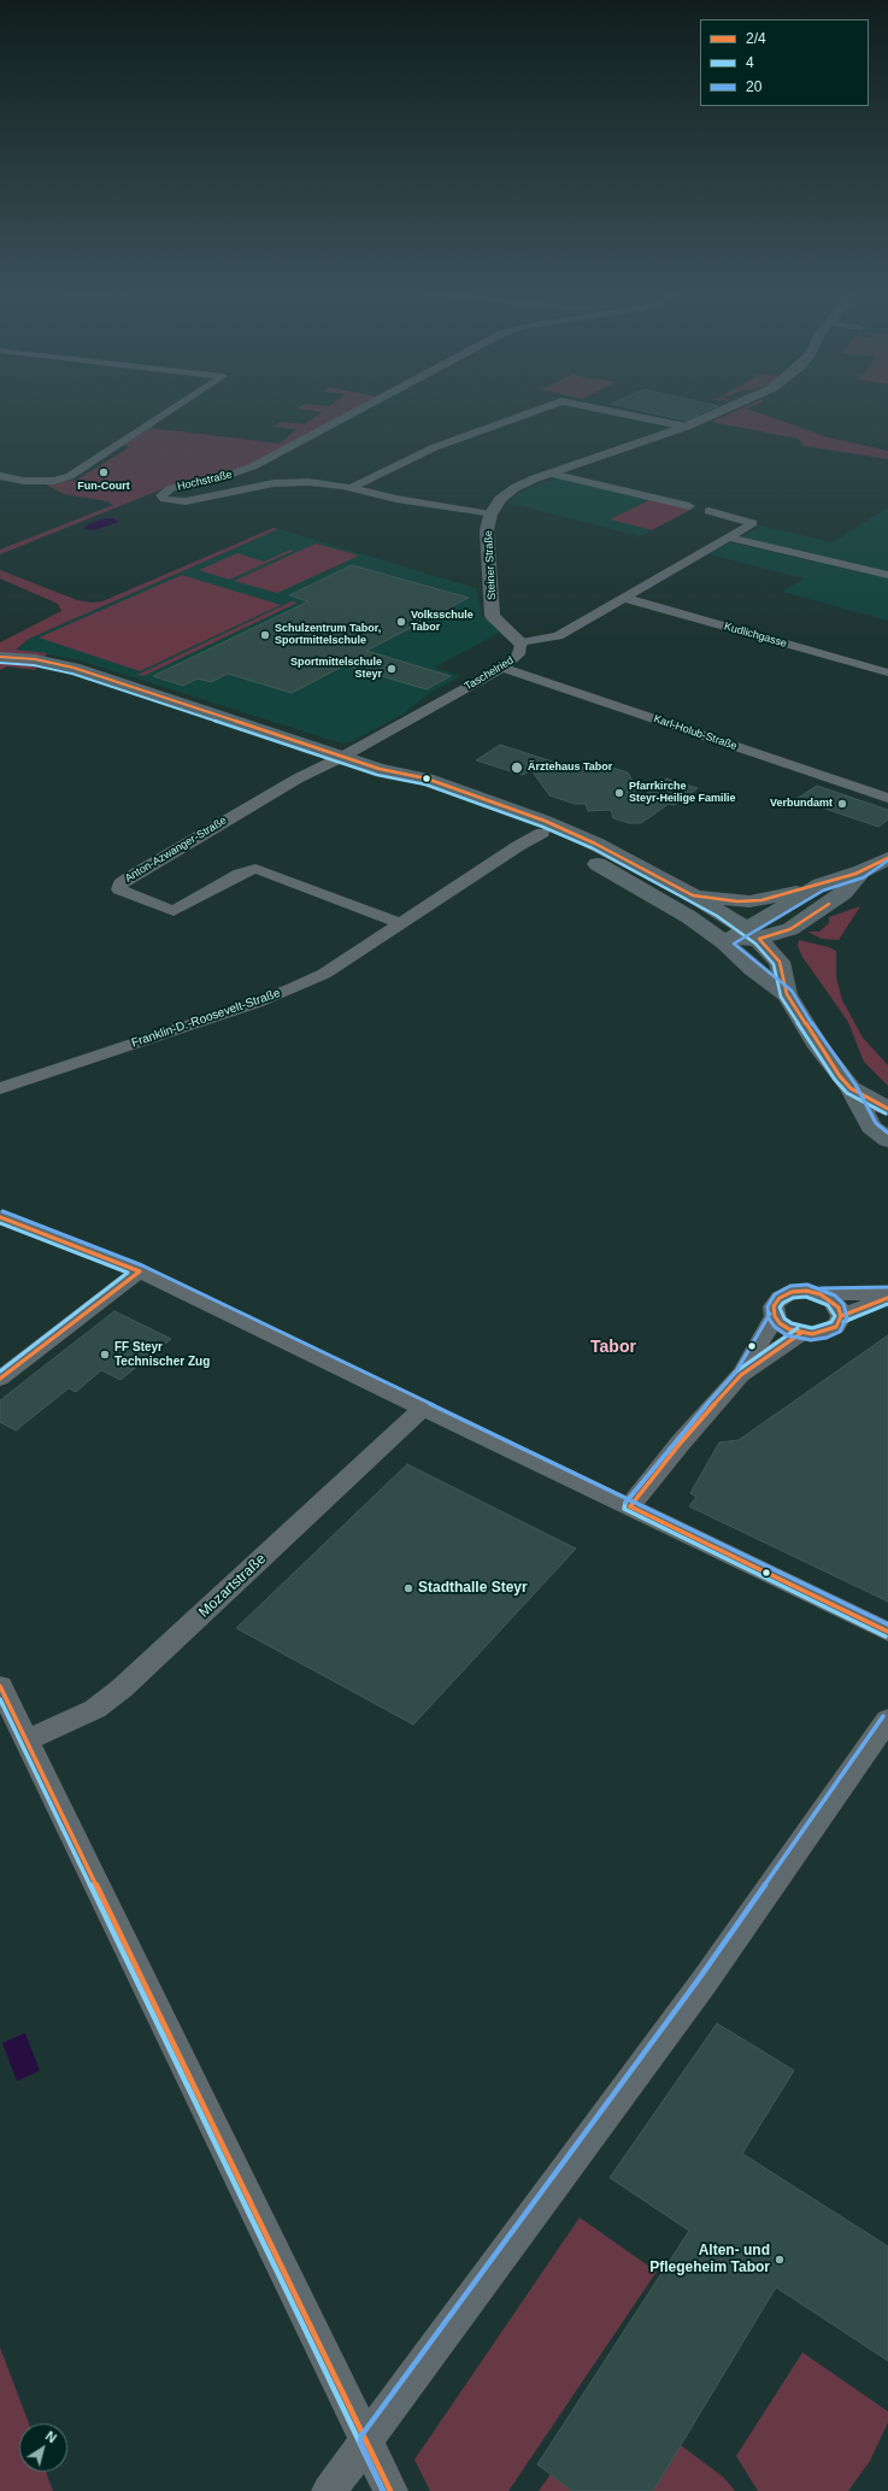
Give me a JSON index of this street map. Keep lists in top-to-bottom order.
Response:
{
  "streets": {
    "street": [
      "Hochstraße",
      "Steiner Straße",
      "Kudlichgasse",
      "Taschelried",
      "Karl-Holub-Straße",
      "Anton-Azwanger-Straße",
      "Franklin-D.-Roosevelt-Straße",
      "Mozartstraße"
    ]
  },
  "crossings": [
    ["Hochstraße", "Steiner Straße"],
    ["Steiner Straße", "Taschelried"],
    ["Kudlichgasse", "Taschelried"],
    ["Taschelried", "Karl-Holub-Straße"],
    ["Taschelried", "Anton-Azwanger-Straße"],
    ["Anton-Azwanger-Straße", "Franklin-D.-Roosevelt-Straße"]
  ],
  "districts": ["Tabor"],
  "places": [
    "Fun-Court",
    "Volksschule Tabor",
    "Schulzentrum Tabor, Sportmittelschule",
    "Sportmittelschule Steyr",
    "Ärztehaus Tabor",
    "Pfarrkirche Steyr-Heilige Familie",
    "Verbundamt",
    "FF Steyr Technischer Zug",
    "Stadthalle Steyr",
    "Alten- und Pflegeheim Tabor"
  ],
  "lines": ["transit line 2/4", "transit line 4", "transit line 20"],
  "legend": ["2/4", "4", "20"],
  "north": "top right"
}
